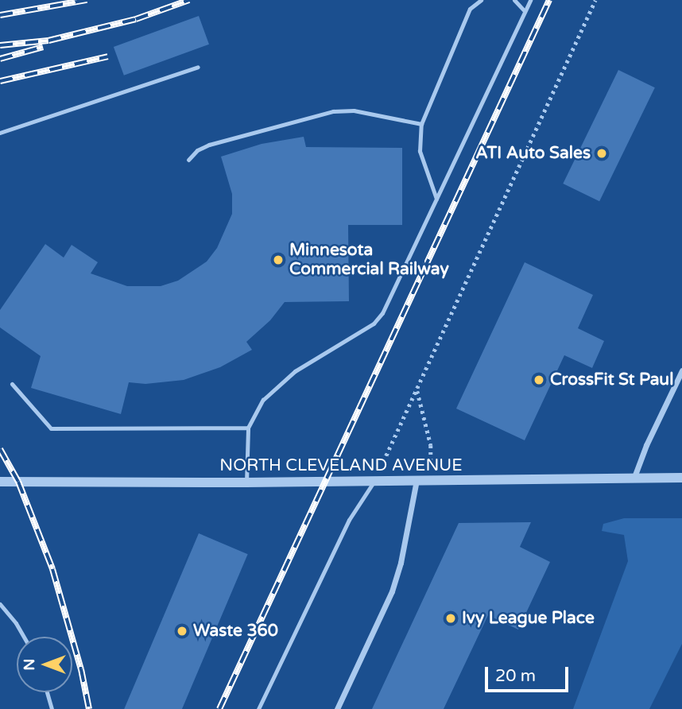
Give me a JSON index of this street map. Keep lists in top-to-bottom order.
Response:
{
  "streets": {
    "street": ["NORTH CLEVELAND AVENUE"]
  },
  "places": [
    "ATI Auto Sales",
    "Minnesota Commercial Railway",
    "CrossFit St Paul",
    "Ivy League Place",
    "Waste 360"
  ],
  "scale_bar": "20 m",
  "north": "left"
}
